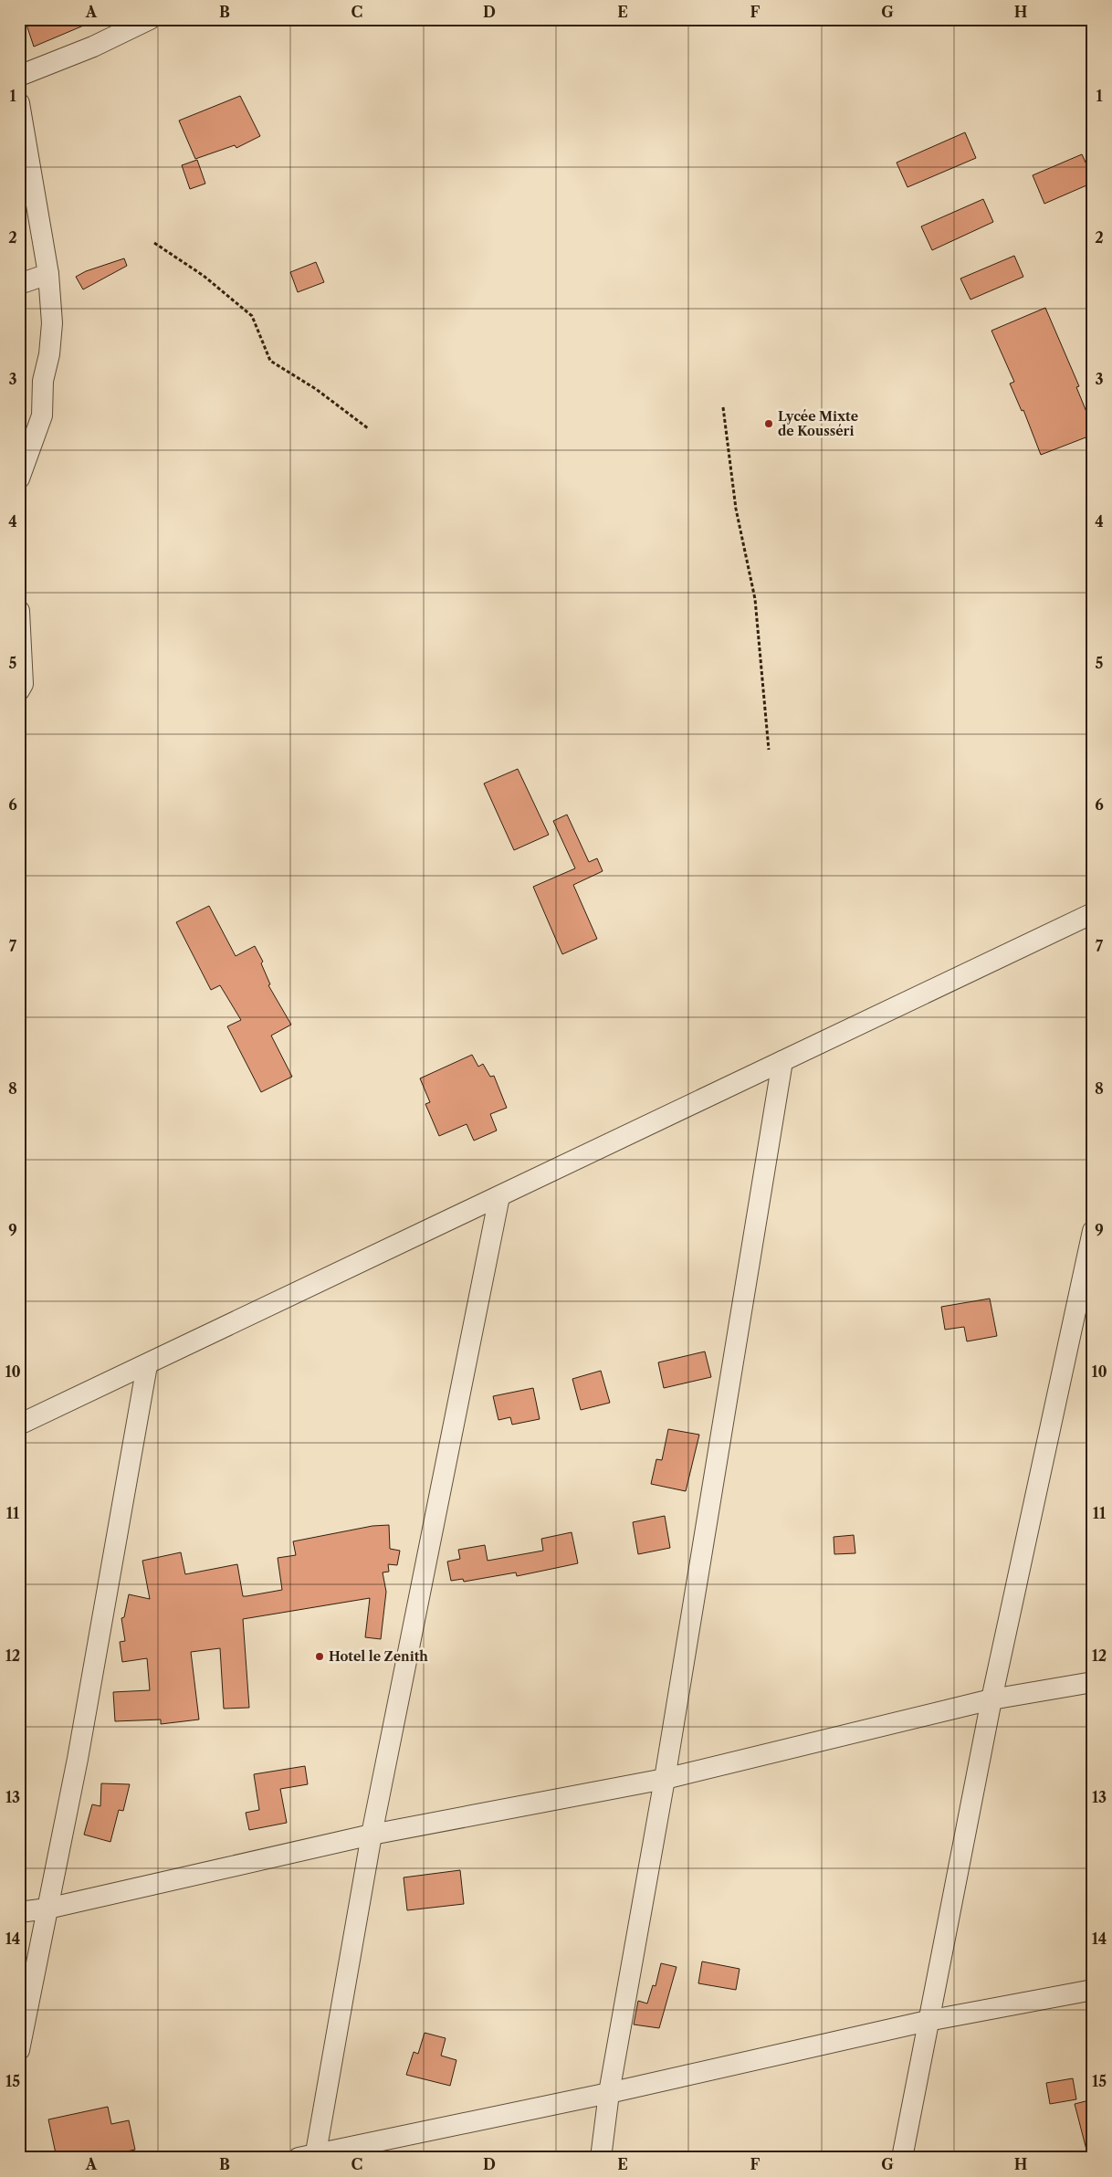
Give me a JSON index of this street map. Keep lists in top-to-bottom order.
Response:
{
  "places": ["Lycée Mixte de Kousséri", "Hotel le Zenith"],
  "grid": {
    "columns": [
      "A",
      "B",
      "C",
      "D",
      "E",
      "F",
      "G",
      "H"
    ],
    "rows": [
      "1",
      "2",
      "3",
      "4",
      "5",
      "6",
      "7",
      "8",
      "9",
      "10",
      "11",
      "12",
      "13",
      "14",
      "15"
    ]
  }
}
